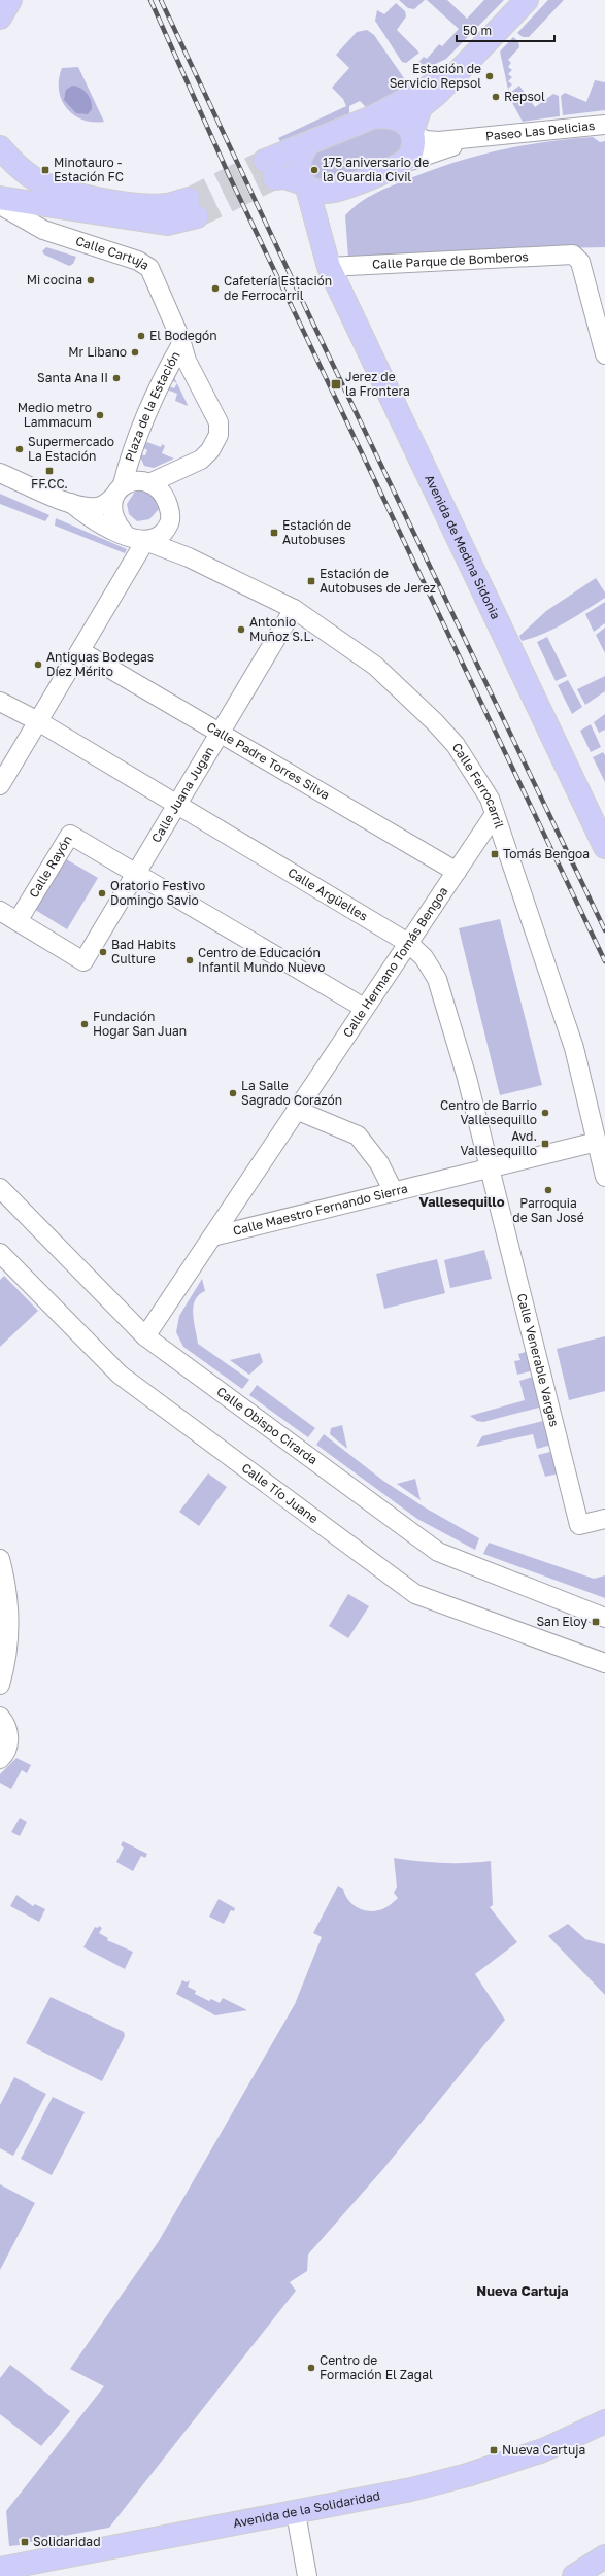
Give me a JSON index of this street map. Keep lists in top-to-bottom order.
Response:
{
  "streets": {
    "main road": ["Avenida de Medina Sidonia", "Avenida de la Solidaridad"],
    "street": [
      "Paseo Las Delicias",
      "Calle Cartuja",
      "Calle Parque de Bomberos",
      "Plaza de la Estación",
      "Calle Padre Torres Silva",
      "Calle Ferrocarril",
      "Calle Juana Jugan",
      "Calle Rayón",
      "Calle Argüelles",
      "Calle Hermano Tomás Bengoa",
      "Calle Maestro Fernando Sierra",
      "Calle Venerable Vargas",
      "Calle Obispo Cirarda",
      "Calle Tío Juane"
    ]
  },
  "crossings": [
    ["Calle Cartuja", "Plaza de la Estación"],
    ["Calle Parque de Bomberos", "Avenida de Medina Sidonia"],
    ["Plaza de la Estación", "Calle Ferrocarril"],
    ["Calle Padre Torres Silva", "Calle Juana Jugan"],
    ["Calle Padre Torres Silva", "Calle Hermano Tomás Bengoa"],
    ["Calle Ferrocarril", "Calle Juana Jugan"],
    ["Calle Ferrocarril", "Calle Hermano Tomás Bengoa"],
    ["Calle Ferrocarril", "Calle Maestro Fernando Sierra"],
    ["Calle Juana Jugan", "Calle Rayón"],
    ["Calle Juana Jugan", "Calle Argüelles"],
    ["Calle Argüelles", "Calle Hermano Tomás Bengoa"],
    ["Calle Argüelles", "Calle Maestro Fernando Sierra"],
    ["Calle Argüelles", "Calle Venerable Vargas"],
    ["Calle Hermano Tomás Bengoa", "Calle Maestro Fernando Sierra"],
    ["Calle Hermano Tomás Bengoa", "Calle Obispo Cirarda"],
    ["Calle Maestro Fernando Sierra", "Calle Venerable Vargas"]
  ],
  "districts": ["Vallesequillo", "Nueva Cartuja"],
  "places": {
    "other": [
      "Estación de Servicio Repsol",
      "Repsol",
      "175 aniversario de la Guardia Civil",
      "Mi cocina",
      "Cafetería Estación de Ferrocarril",
      "El Bodegón",
      "Mr Libano",
      "Santa Ana II",
      "Medio metro Lammacum",
      "Supermercado La Estación",
      "Antonio Muñoz S.L.",
      "Antiguas Bodegas Díez Mérito",
      "Oratorio Festivo Domingo Savio",
      "Bad Habits Culture",
      "Centro de Educación Infantil Mundo Nuevo",
      "Fundación Hogar San Juan",
      "La Salle Sagrado Corazón",
      "Centro de Barrio Vallesequillo",
      "Parroquia de San José",
      "Centro de Formación El Zagal"
    ],
    "transit": [
      "Minotauro - Estación FC",
      "Jerez de la Frontera",
      "FF.CC.",
      "Estación de Autobuses",
      "Estación de Autobuses de Jerez",
      "Tomás Bengoa",
      "Avd. Vallesequillo",
      "San Eloy",
      "Nueva Cartuja",
      "Solidaridad"
    ]
  },
  "scale_bar": "50 m"
}
